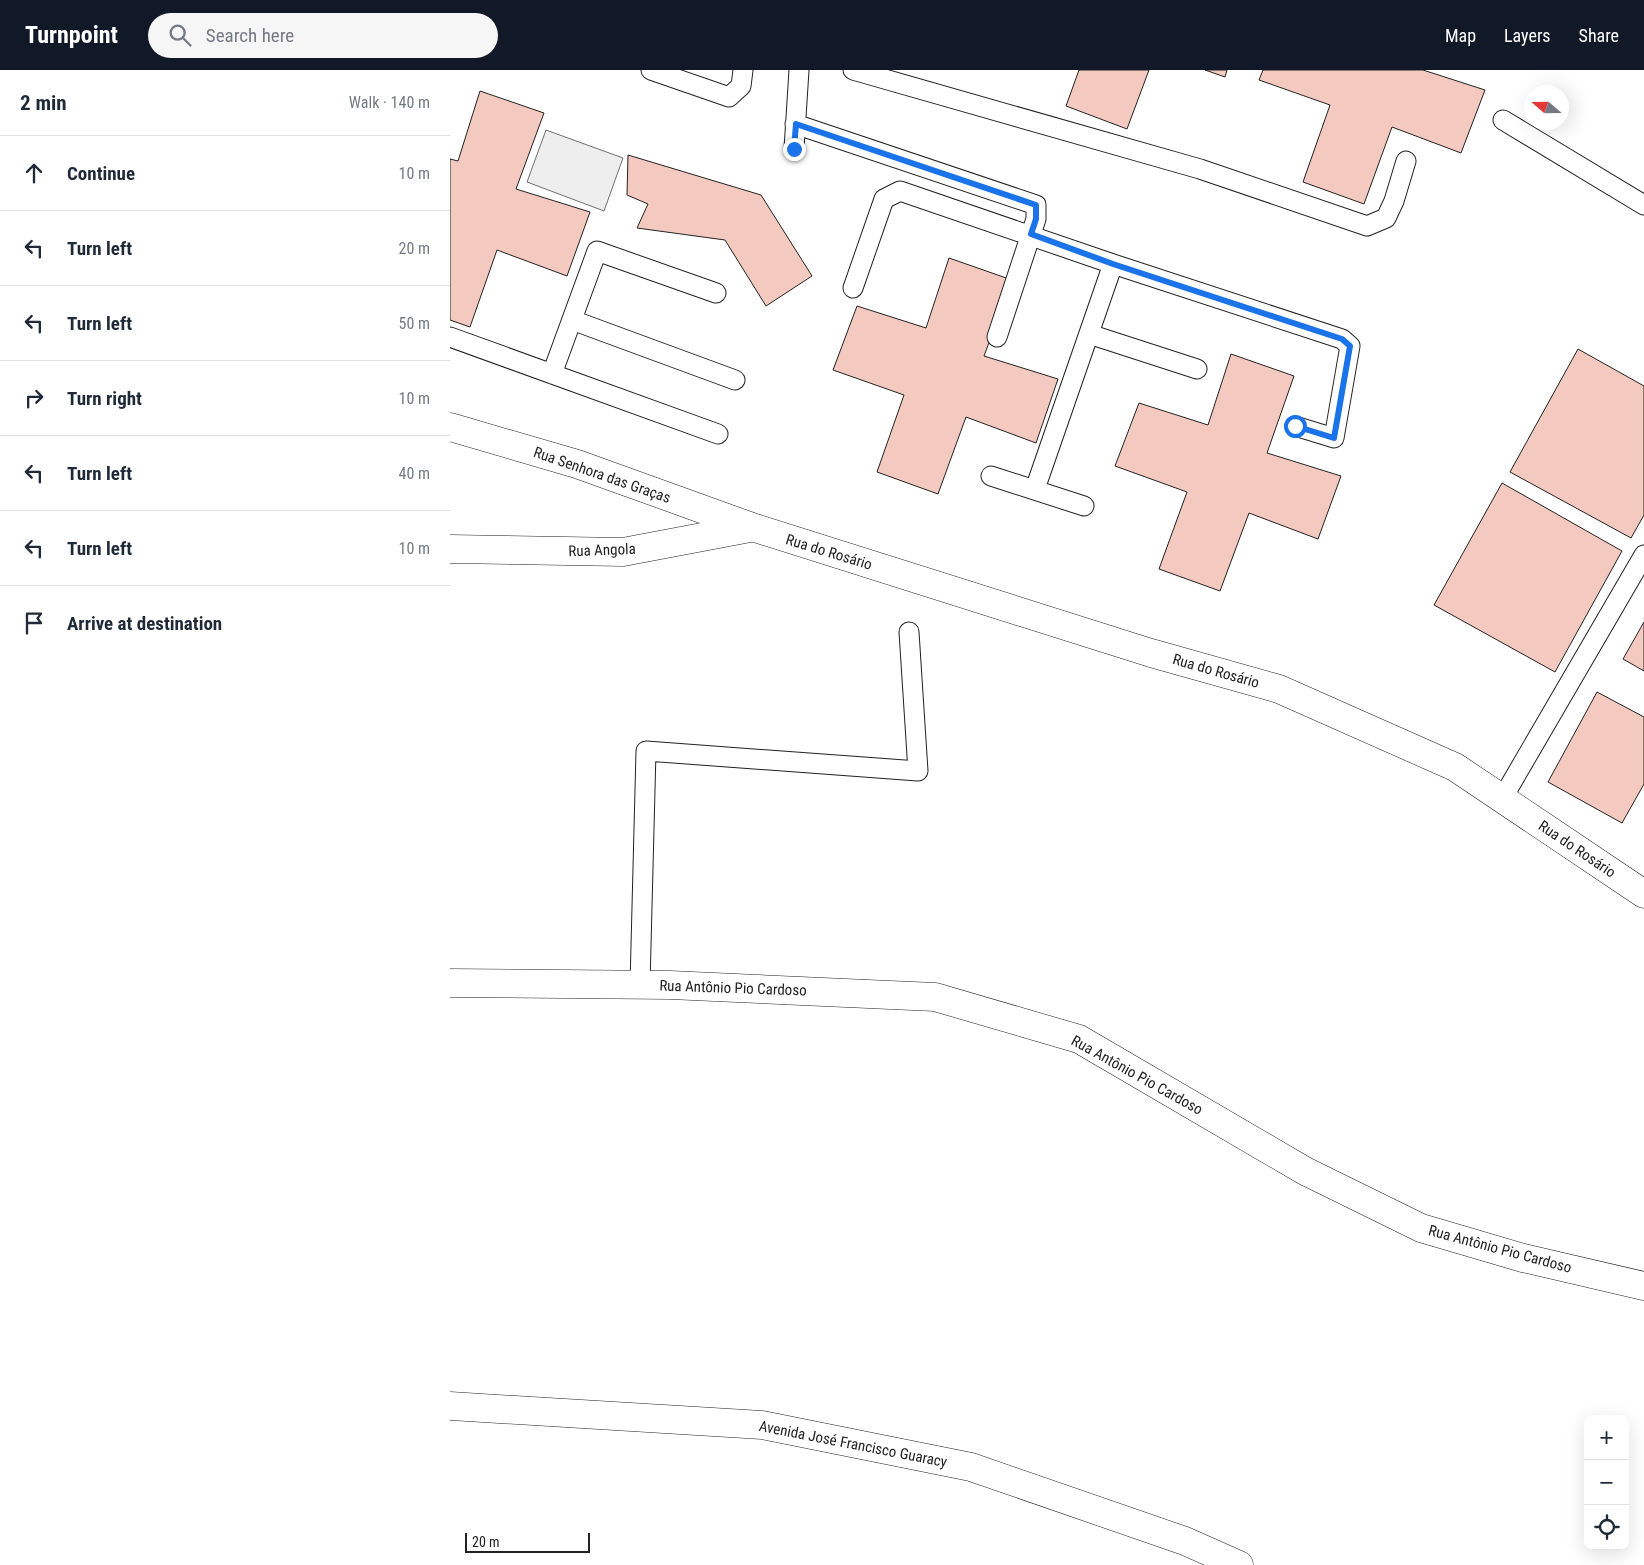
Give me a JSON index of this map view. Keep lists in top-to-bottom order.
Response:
{
  "streets": {
    "street": [
      "Rua Senhora das Graças",
      "Rua Angola",
      "Rua do Rosário",
      "Rua Antônio Pio Cardoso",
      "Avenida José Francisco Guaracy"
    ]
  },
  "crossings": [
    ["Rua Senhora das Graças", "Rua Angola"],
    ["Rua Senhora das Graças", "Rua do Rosário"],
    ["Rua Angola", "Rua do Rosário"]
  ],
  "scale_bar": "20 m",
  "north": "left",
  "page": {
    "header": "Turnpoint",
    "search": "Search here",
    "nav": ["Map", "Layers", "Share"],
    "heading": ["2 min", "Walk · 140 m"],
    "list": [
      ["Continue", "10 m"],
      ["Turn left", "20 m"],
      ["Turn left", "50 m"],
      ["Turn right", "10 m"],
      ["Turn left", "40 m"],
      ["Turn left", "10 m"],
      "Arrive at destination"
    ],
    "map_buttons": ["+", "−"],
    "scale": "20 m"
  }
}
